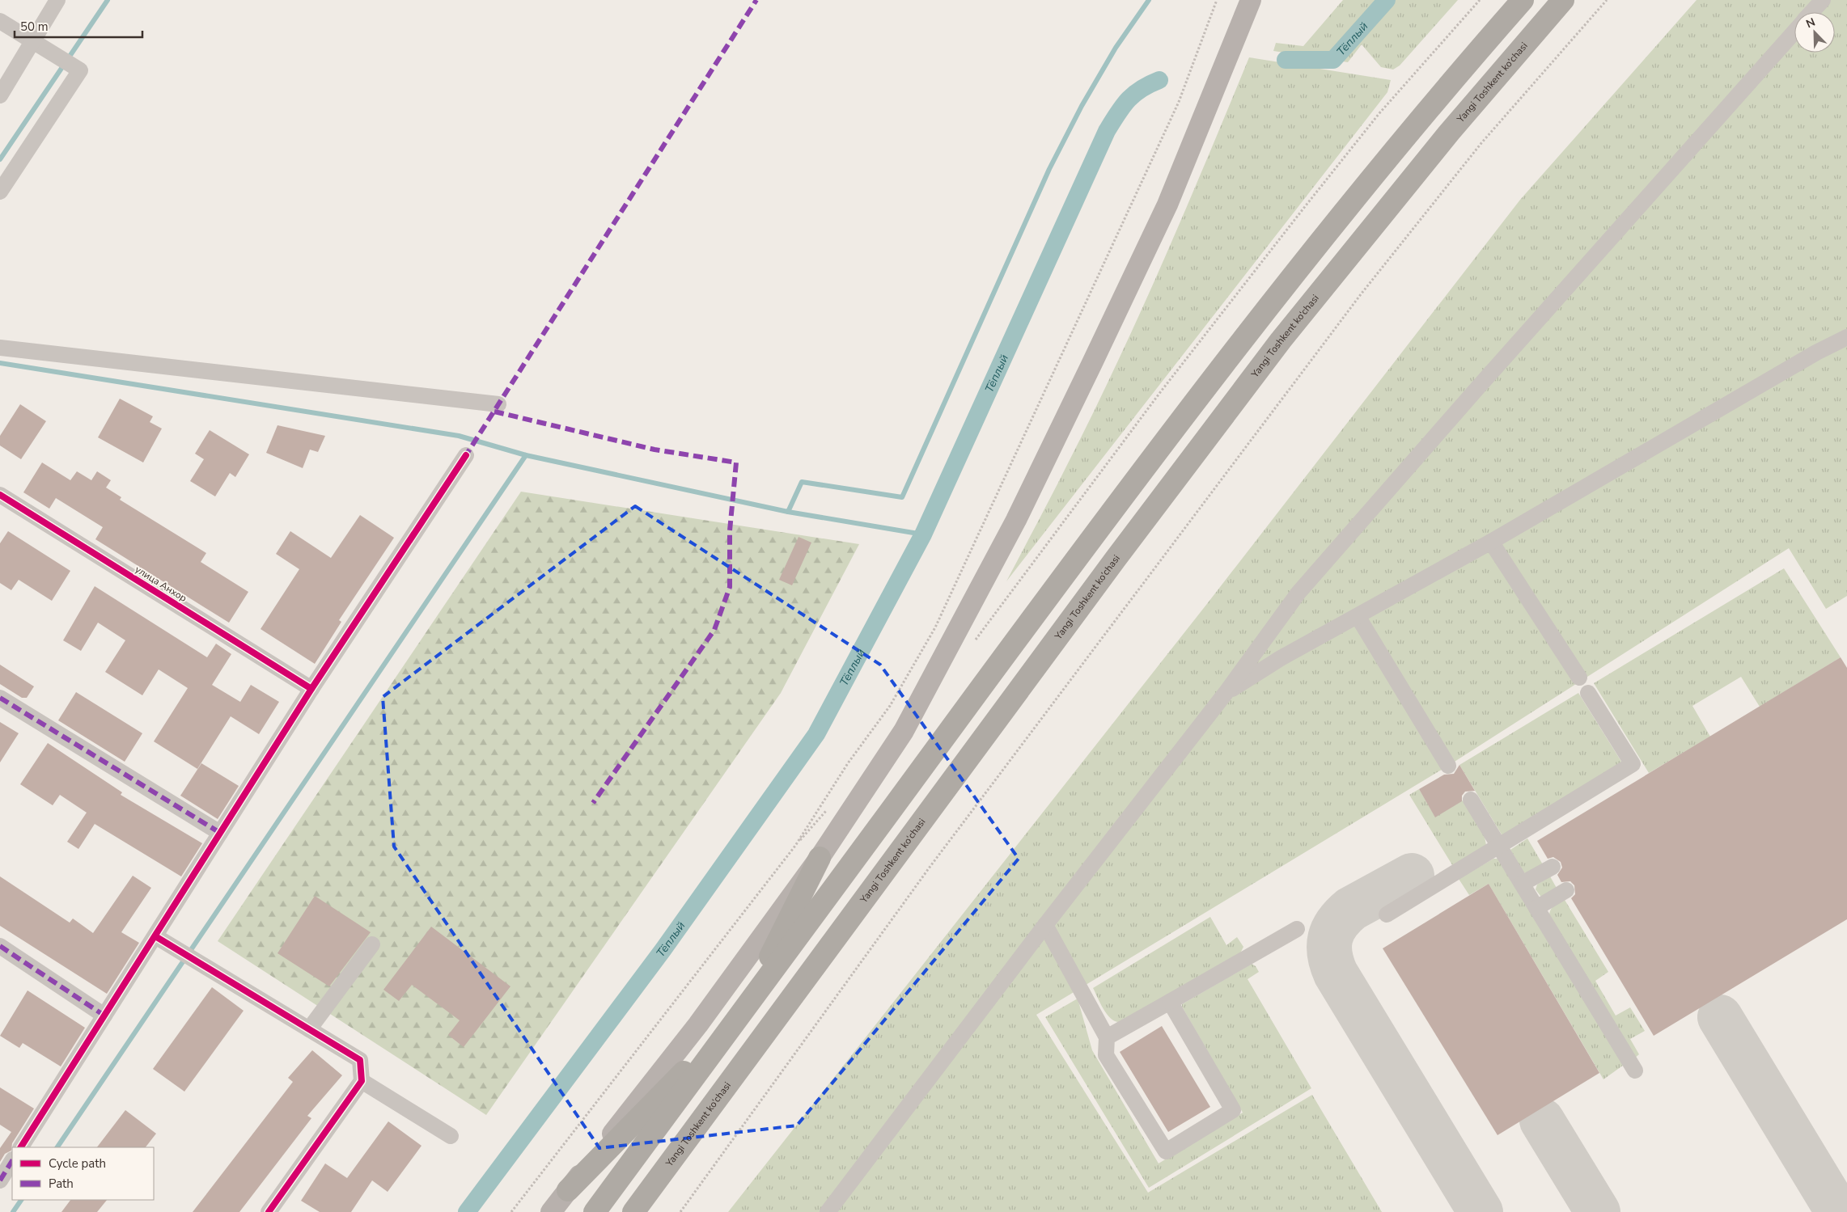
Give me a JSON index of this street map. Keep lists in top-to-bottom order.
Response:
{
  "streets": {
    "highway": ["Yangi Toshkent ko‘chasi"],
    "street": ["улица Анхор"]
  },
  "water": ["Тёплый"],
  "legend": ["Cycle path", "Path"],
  "scale_bar": "50 m",
  "north": "top left"
}
